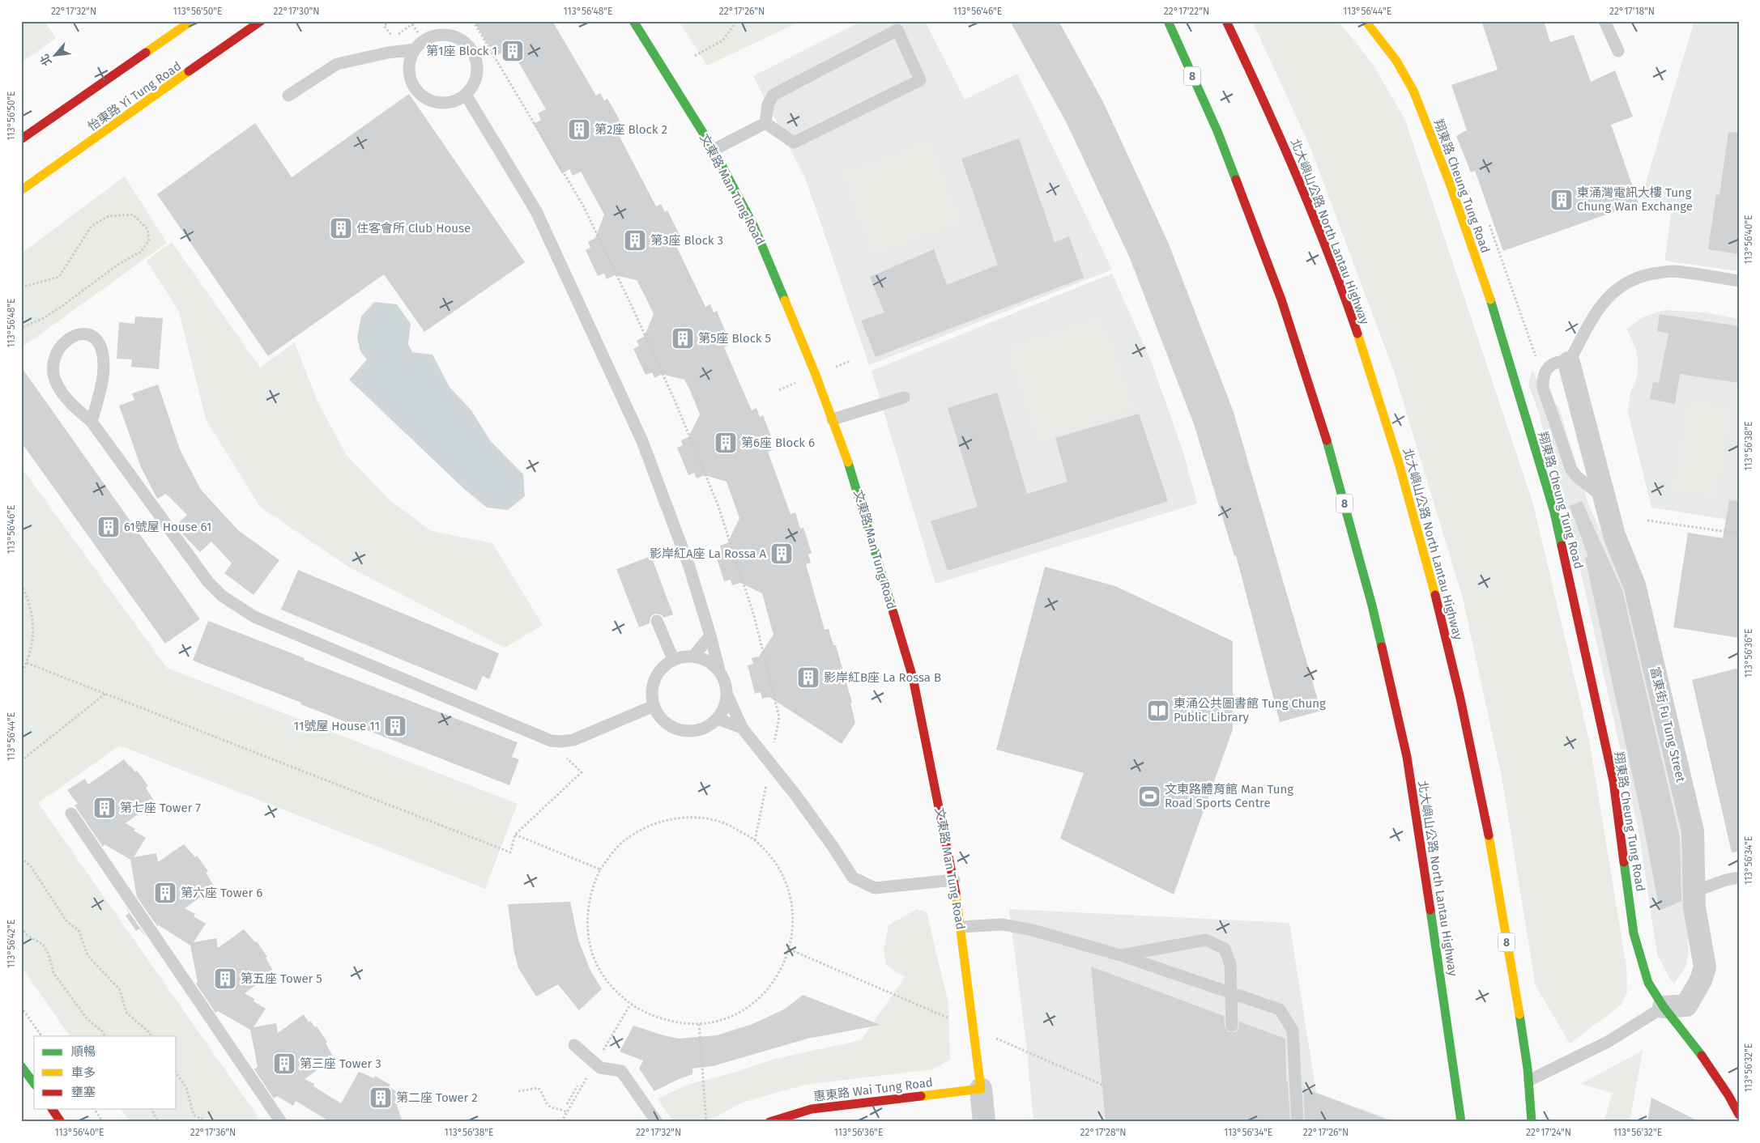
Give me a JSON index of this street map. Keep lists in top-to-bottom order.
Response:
{
  "streets": {
    "main road": [
      "8",
      "怡東路 Yi Tung Road",
      "翔東路 Cheung Tung Road",
      "文東路 Man Tung Road",
      "北大嶼山公路 North Lantau Highway",
      "惠東路 Wai Tung Road"
    ],
    "street": ["富東街 Fu Tung Street"]
  },
  "crossings": [
    ["翔東路 Cheung Tung Road", "富東街 Fu Tung Street"],
    ["文東路 Man Tung Road", "惠東路 Wai Tung Road"]
  ],
  "places": {
    "building": [
      "第1座 Block 1",
      "第2座 Block 2",
      "東涌灣電訊大樓 Tung Chung Wan Exchange",
      "住客會所 Club House",
      "第3座 Block 3",
      "第5座 Block 5",
      "第6座 Block 6",
      "61號屋 House 61",
      "影岸紅A座 La Rossa A",
      "影岸紅B座 La Rossa B",
      "11號屋 House 11",
      "第七座 Tower 7",
      "第六座 Tower 6",
      "第五座 Tower 5",
      "第三座 Tower 3",
      "第二座 Tower 2"
    ],
    "library": ["東涌公共圖書館 Tung Chung Public Library"],
    "sports": ["文東路體育館 Man Tung Road Sports Centre"]
  },
  "legend": ["順暢", "車多", "壅塞"],
  "north": "bottom left",
  "coordinates": [
    "22°17'32\"N",
    "113°56'50\"E",
    "22°17'30\"N",
    "113°56'48\"E",
    "22°17'26\"N",
    "113°56'46\"E",
    "22°17'22\"N",
    "113°56'44\"E",
    "22°17'18\"N",
    "113°56'40\"E",
    "113°56'38\"E",
    "113°56'36\"E",
    "113°56'34\"E",
    "113°56'42\"E",
    "113°56'32\"E",
    "22°17'36\"N",
    "22°17'28\"N",
    "22°17'24\"N"
  ]
}
